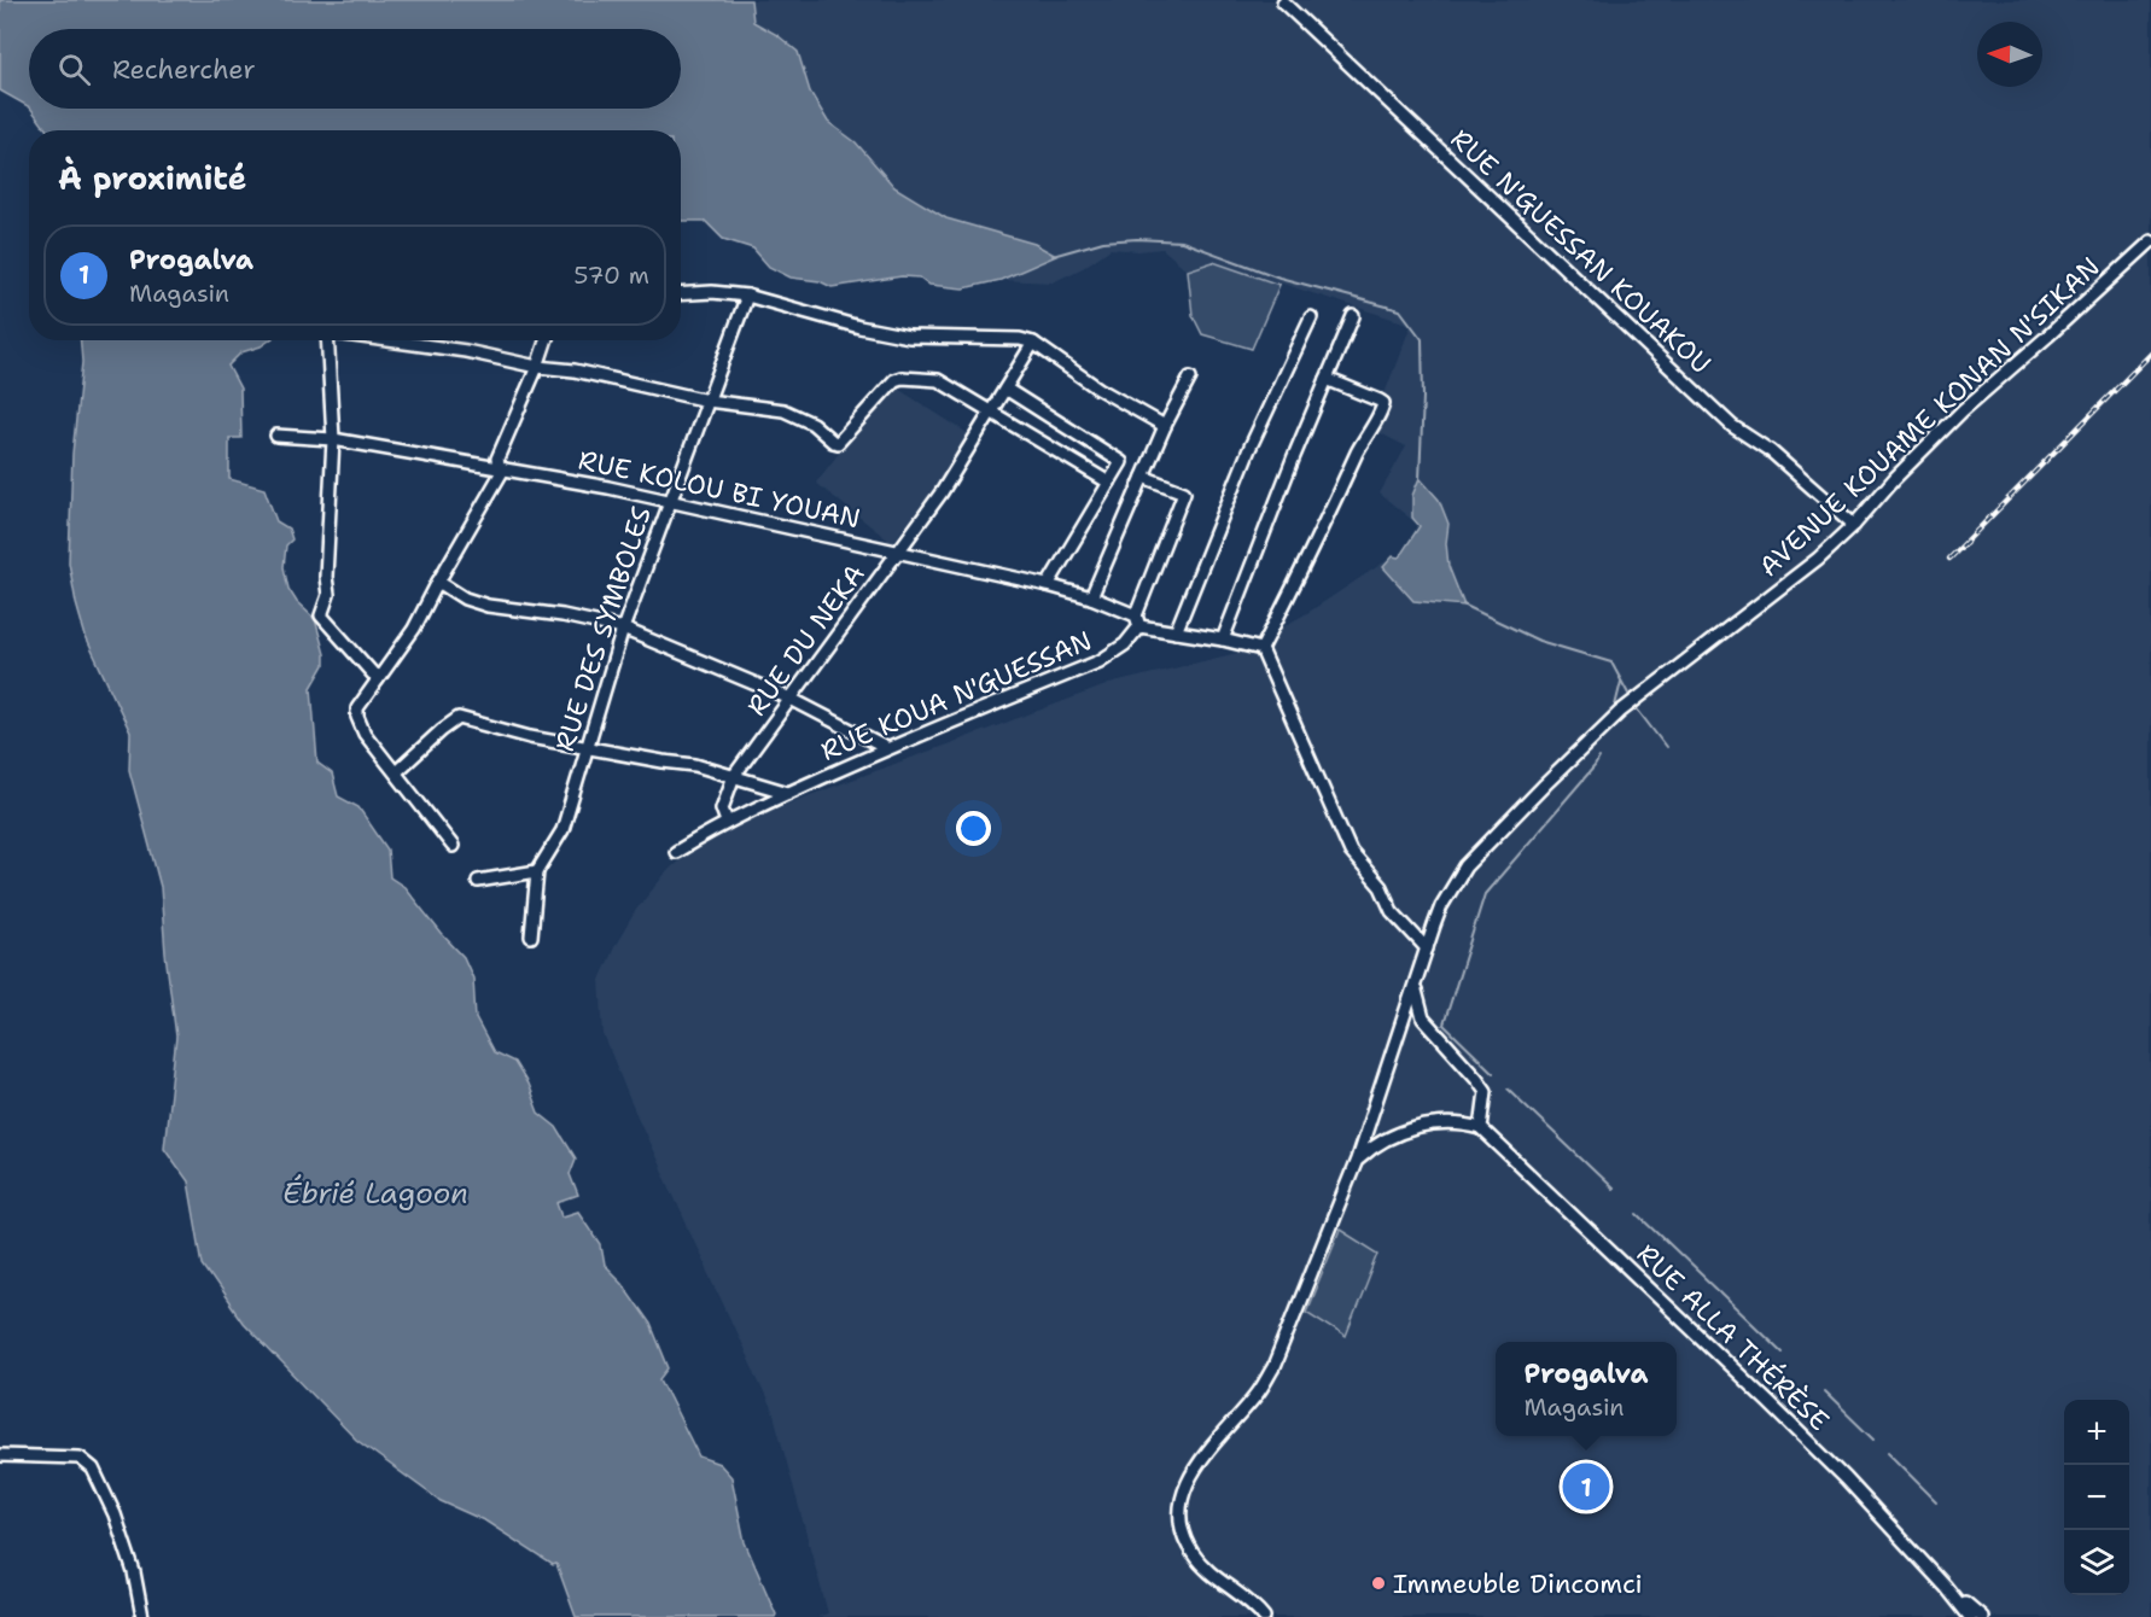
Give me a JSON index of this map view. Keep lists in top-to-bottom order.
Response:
{
  "streets": {
    "street": [
      "RUE N'GUESSAN KOUAKOU",
      "AVENUE KOUAME KONAN N'SIKAN",
      "RUE KOLOU BI YOUAN",
      "RUE DES SYMBOLES",
      "RUE DU NEKA",
      "RUE KOUA N'GUESSAN",
      "RUE ALLA THÉRÈSE"
    ]
  },
  "crossings": [
    ["RUE N'GUESSAN KOUAKOU", "AVENUE KOUAME KONAN N'SIKAN"],
    ["RUE KOLOU BI YOUAN", "RUE DES SYMBOLES"],
    ["RUE KOLOU BI YOUAN", "RUE DU NEKA"],
    ["RUE KOLOU BI YOUAN", "RUE KOUA N'GUESSAN"],
    ["RUE DU NEKA", "RUE KOUA N'GUESSAN"]
  ],
  "water": ["Ébrié Lagoon"],
  "places": ["Immeuble Dincomci"],
  "north": "left",
  "page": {
    "search": "Rechercher",
    "heading": "À proximité",
    "list": [
      {
        "mark": "1",
        "name": "Progalva",
        "note": "Magasin",
        "value": "570 m"
      }
    ],
    "popup": ["Progalva", "Magasin"],
    "map_buttons": ["+", "−"],
    "pins": "1"
  }
}
